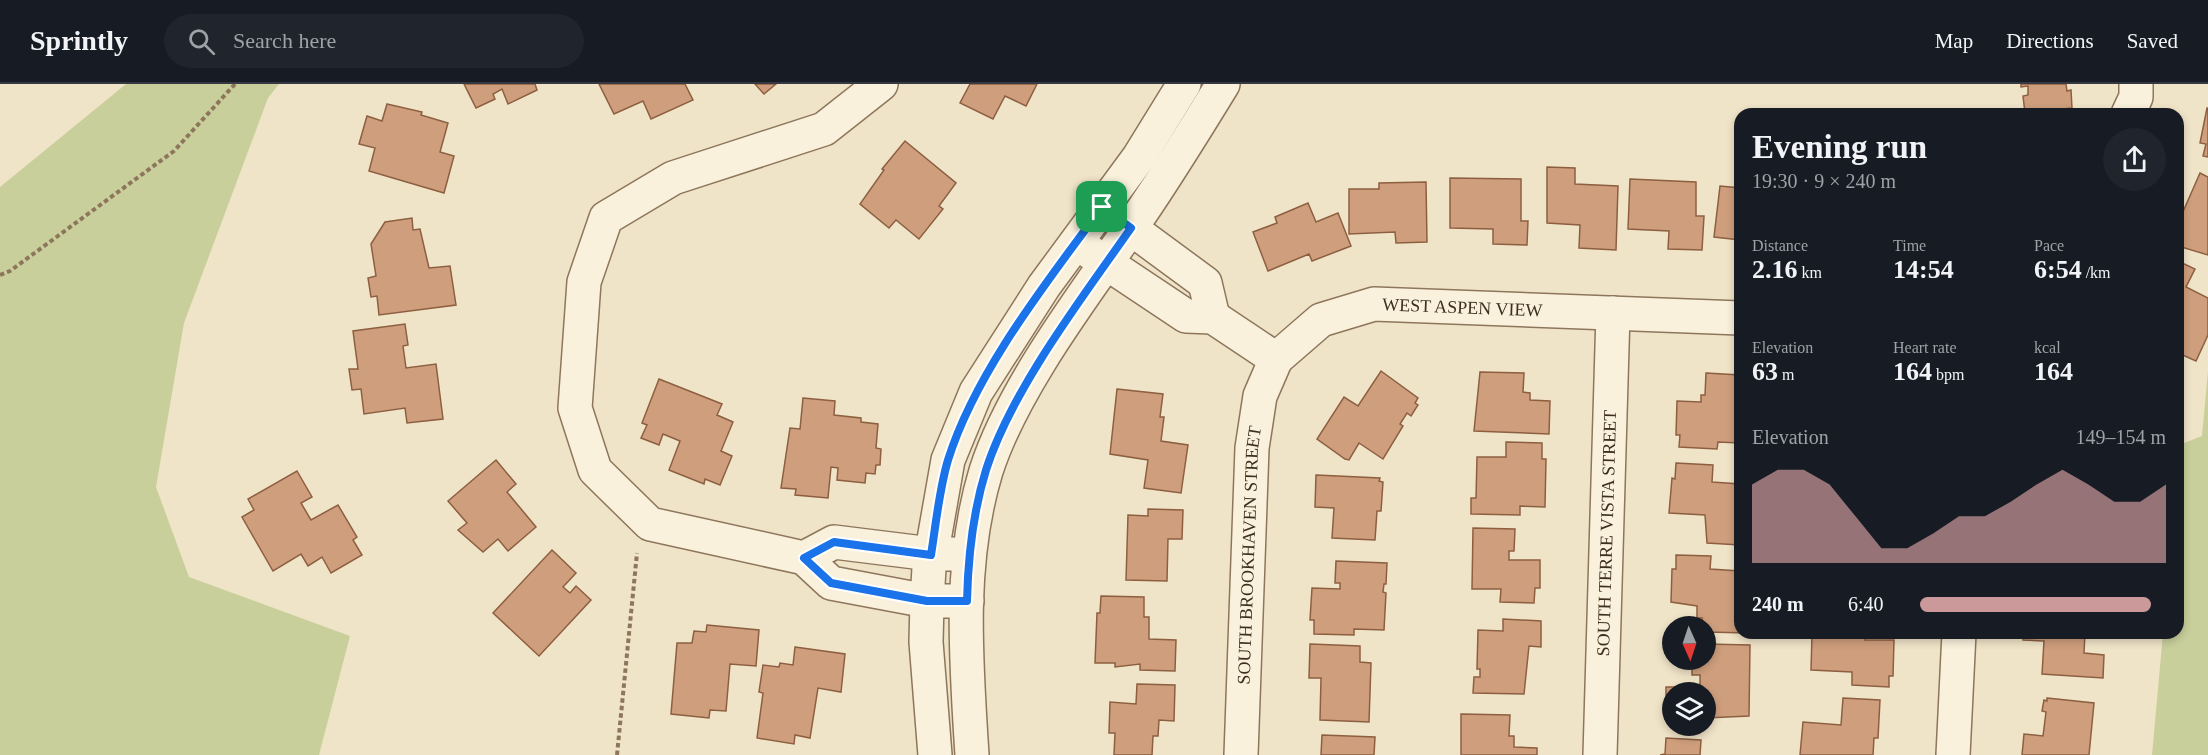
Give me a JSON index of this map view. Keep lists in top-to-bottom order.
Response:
{
  "streets": {
    "street": ["WEST ASPEN VIEW", "SOUTH TERRE VISTA STREET", "SOUTH BROOKHAVEN STREET"]
  },
  "crossings": [
    ["WEST ASPEN VIEW", "SOUTH TERRE VISTA STREET"],
    ["WEST ASPEN VIEW", "SOUTH BROOKHAVEN STREET"]
  ],
  "north": "bottom",
  "page": {
    "header": "Sprintly",
    "search": "Search here",
    "nav": ["Map", "Directions", "Saved"],
    "heading": ["Evening run", "19:30 · 9 × 240 m"],
    "stats": [
      ["Distance", "2.16 km"],
      ["Time", "14:54"],
      ["Pace", "6:54 /km"],
      ["Elevation", "63 m"],
      ["Heart rate", "164 bpm"],
      ["kcal", "164"]
    ],
    "chart": ["Elevation", "149–154 m"],
    "list": [
      {
        "name": "240 m",
        "note": "6:40"
      }
    ]
  }
}
